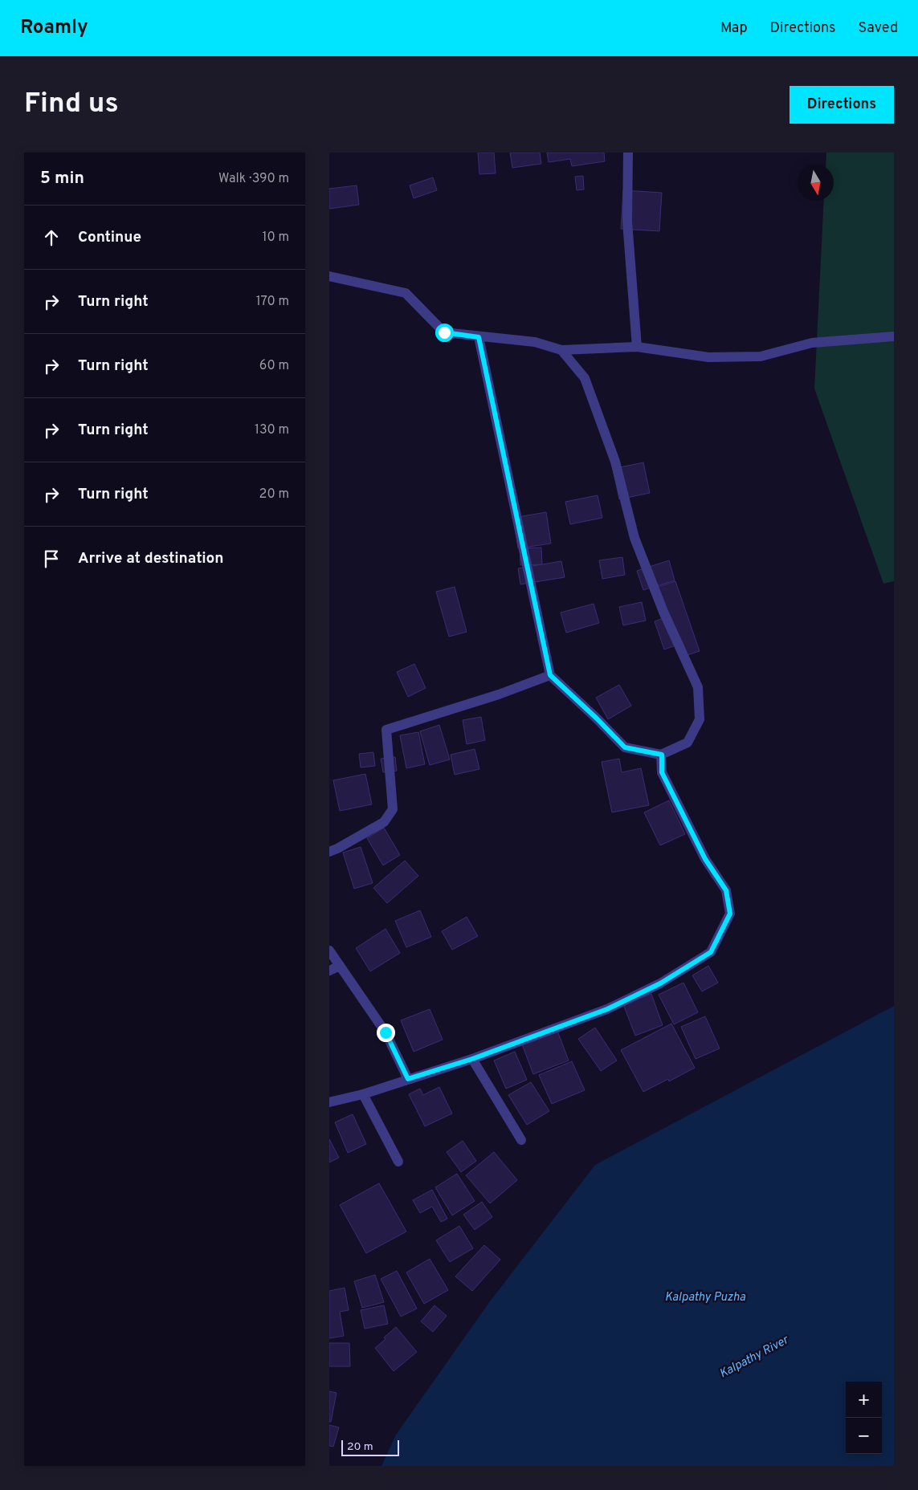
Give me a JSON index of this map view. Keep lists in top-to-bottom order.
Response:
{
  "water": ["Kalpathy Puzha", "Kalpathy River"],
  "scale_bar": "20 m",
  "north": "bottom",
  "page": {
    "header": "Roamly",
    "nav": ["Map", "Directions", "Saved"],
    "buttons": "Directions",
    "title": "Find us",
    "heading": ["5 min", "Walk · 390 m"],
    "list": [
      ["Continue", "10 m"],
      ["Turn right", "170 m"],
      ["Turn right", "60 m"],
      ["Turn right", "130 m"],
      ["Turn right", "20 m"],
      "Arrive at destination"
    ],
    "map_buttons": ["+", "−"],
    "scale": "20 m"
  }
}
